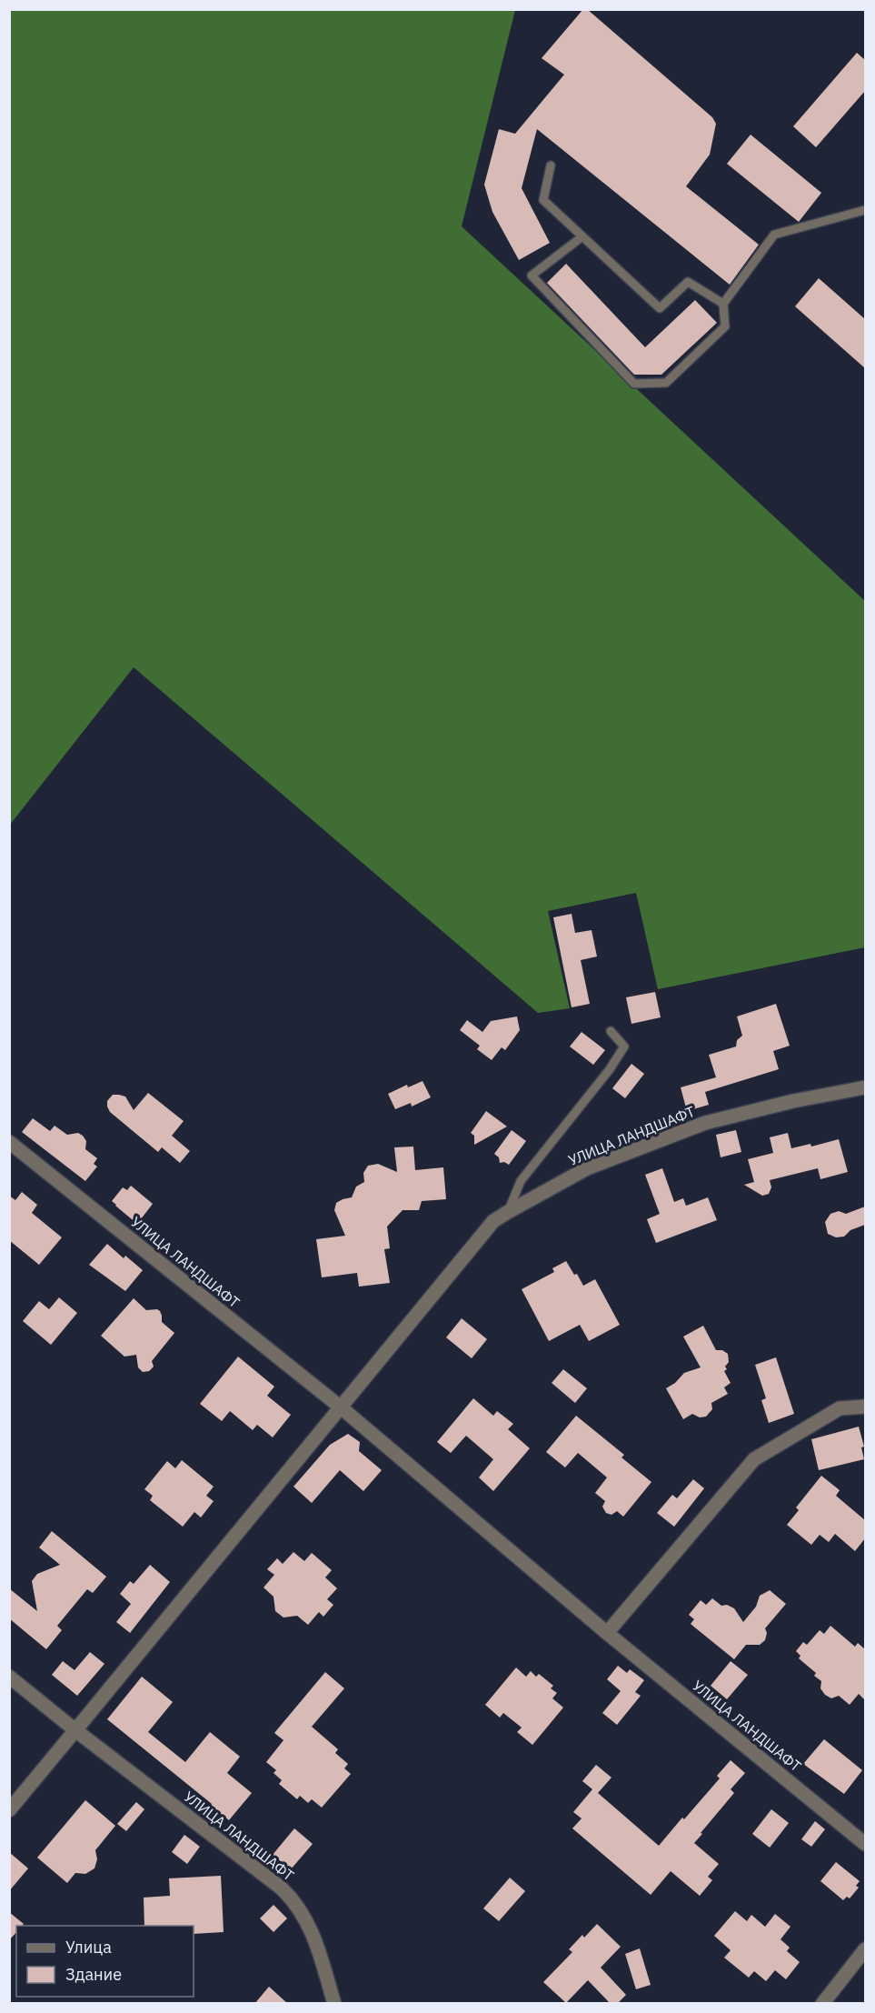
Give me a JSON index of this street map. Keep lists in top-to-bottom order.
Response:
{
  "streets": {
    "street": ["УЛИЦА ЛАНДШАФТ"]
  },
  "legend": ["Улица", "Здание"]
}
